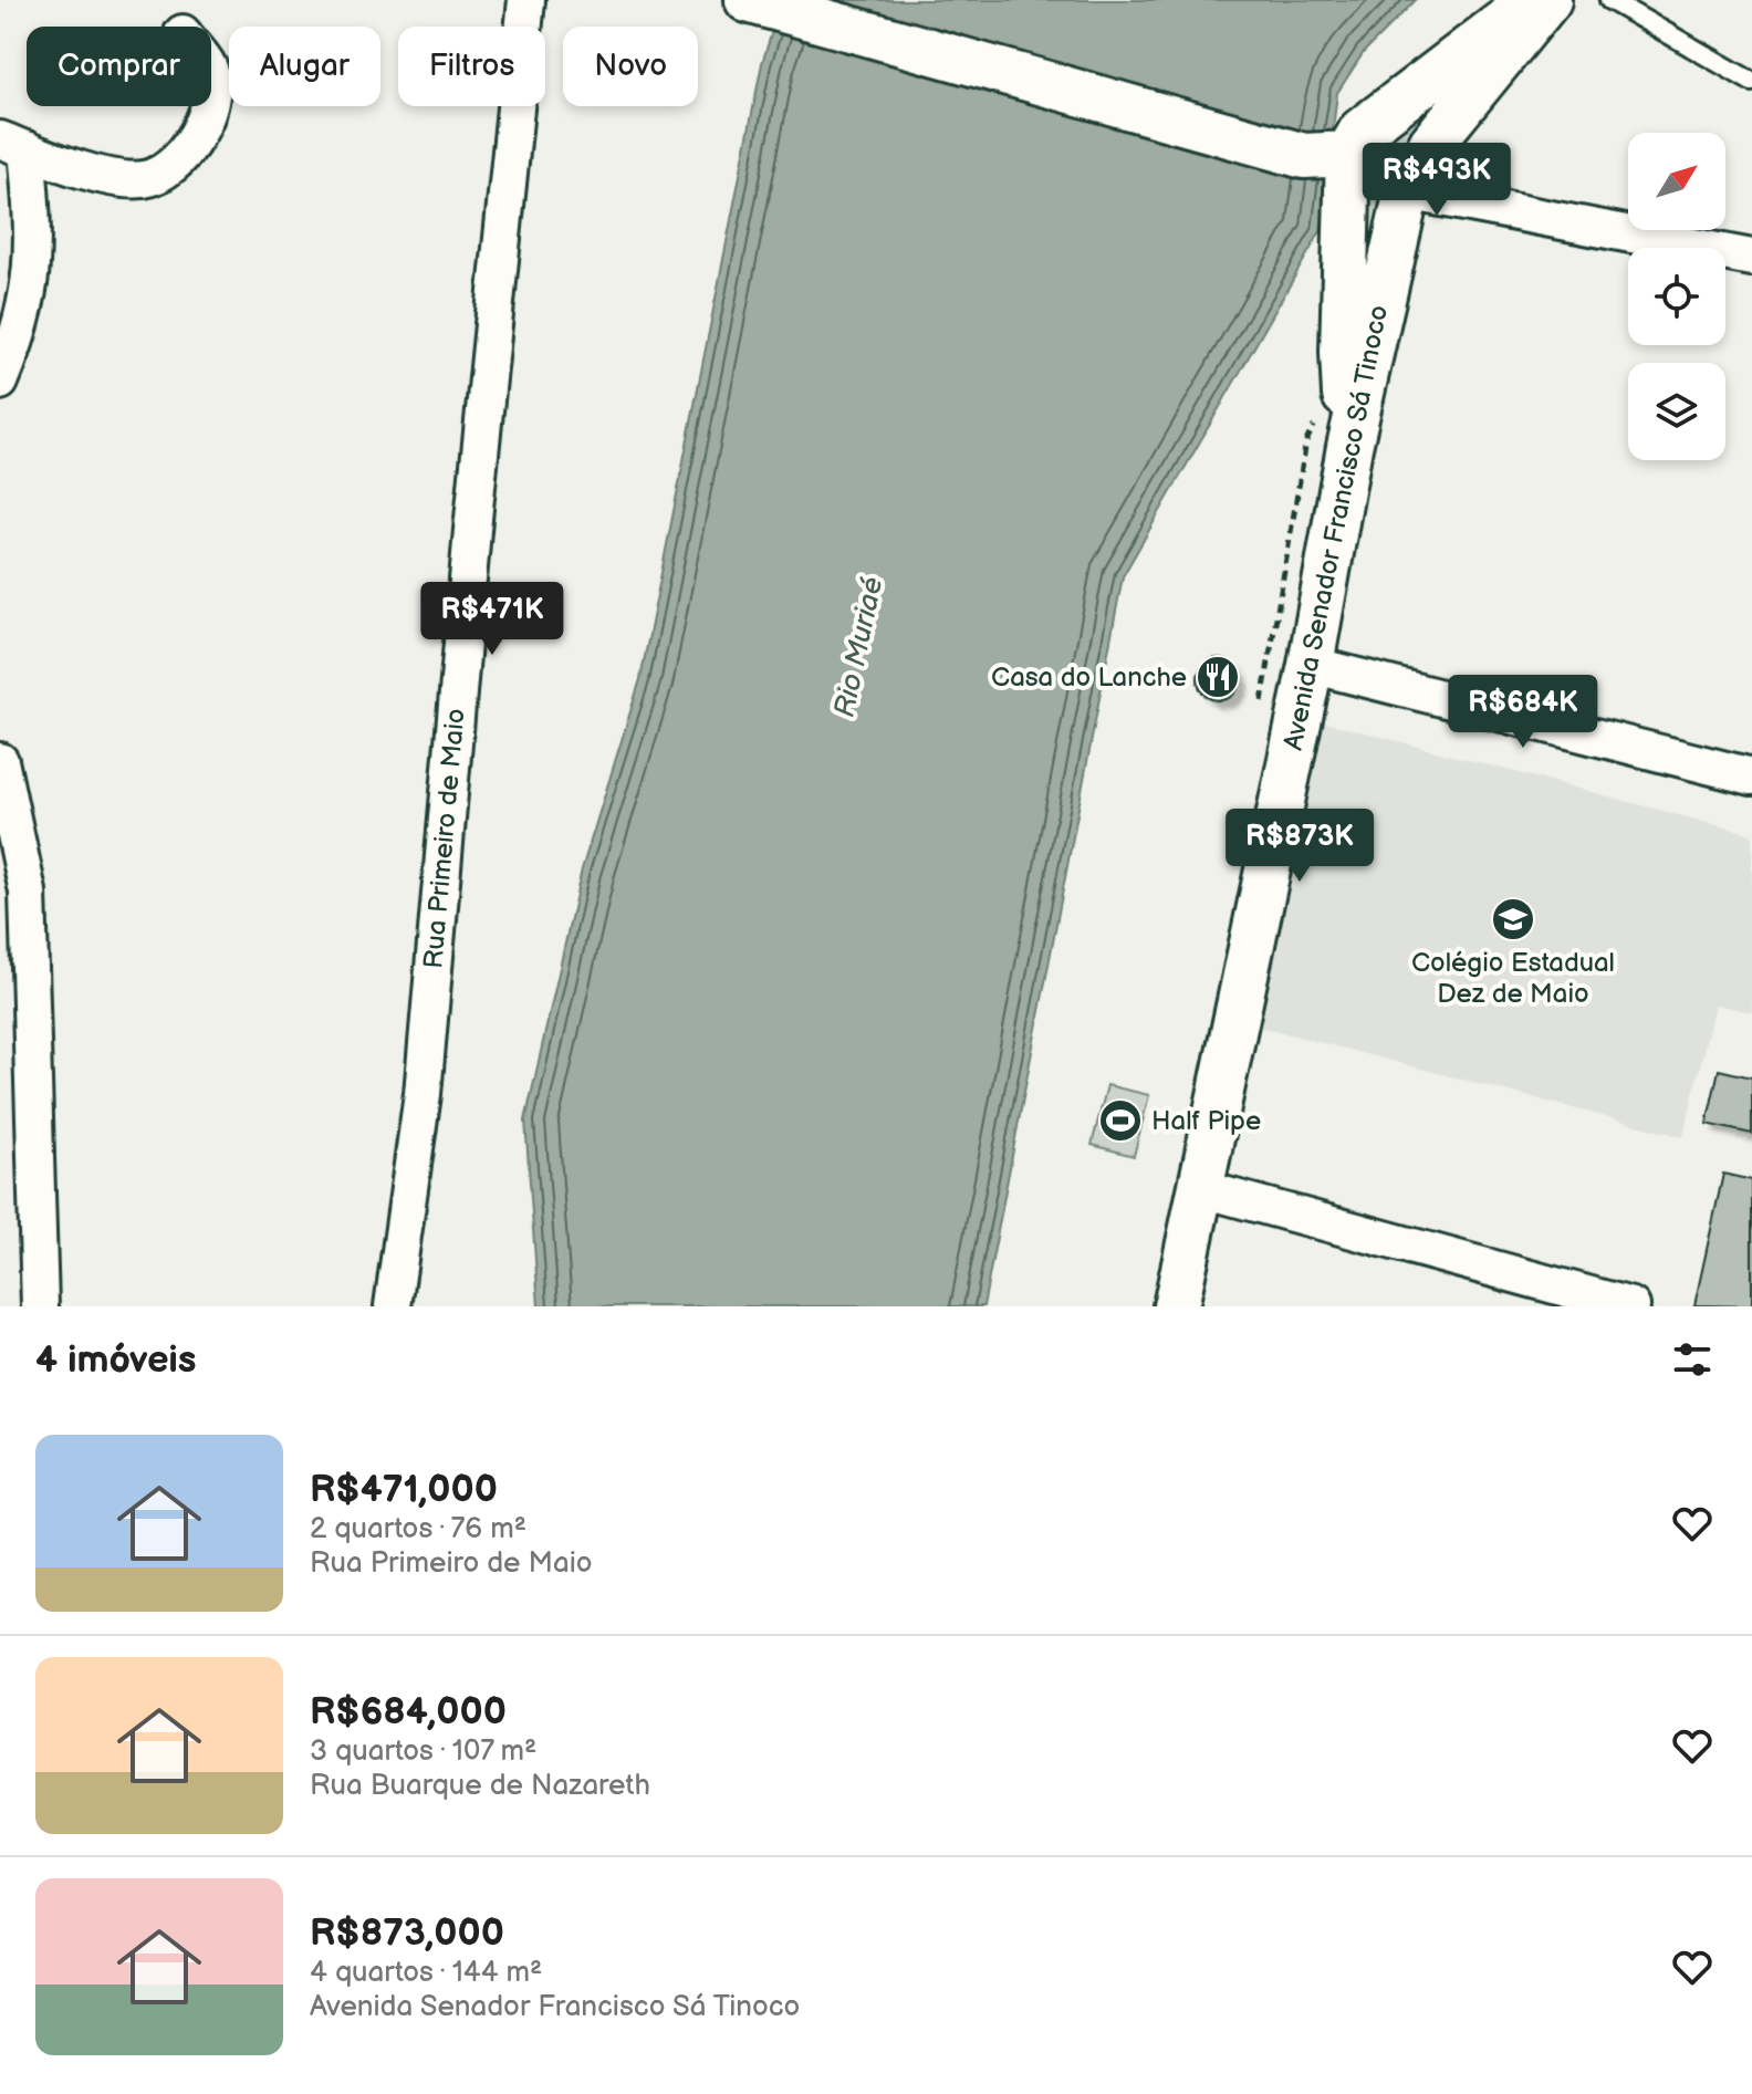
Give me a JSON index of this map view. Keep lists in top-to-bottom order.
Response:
{
  "streets": {
    "street": ["Avenida Senador Francisco Sá Tinoco", "Rua Primeiro de Maio"]
  },
  "water": ["Rio Muriaé"],
  "places": {
    "restaurant": ["Casa do Lanche"],
    "school or university": ["Colégio Estadual Dez de Maio"],
    "sports": ["Half Pipe"]
  },
  "north": "top right",
  "page": {
    "chip": [
      "Comprar",
      "Alugar",
      "Filtros",
      "Novo"
    ],
    "price": [
      "R$493K",
      "R$471K",
      "R$684K",
      "R$873K"
    ],
    "heading": "4 imóveis",
    "list": [
      {
        "name": "R$471,000",
        "note": "2 quartos · 76 m² · Rua Primeiro de Maio"
      },
      {
        "name": "R$684,000",
        "note": "3 quartos · 107 m² · Rua Buarque de Nazareth"
      },
      {
        "name": "R$873,000",
        "note": "4 quartos · 144 m² · Avenida Senador Francisco Sá Tinoco"
      }
    ]
  }
}
